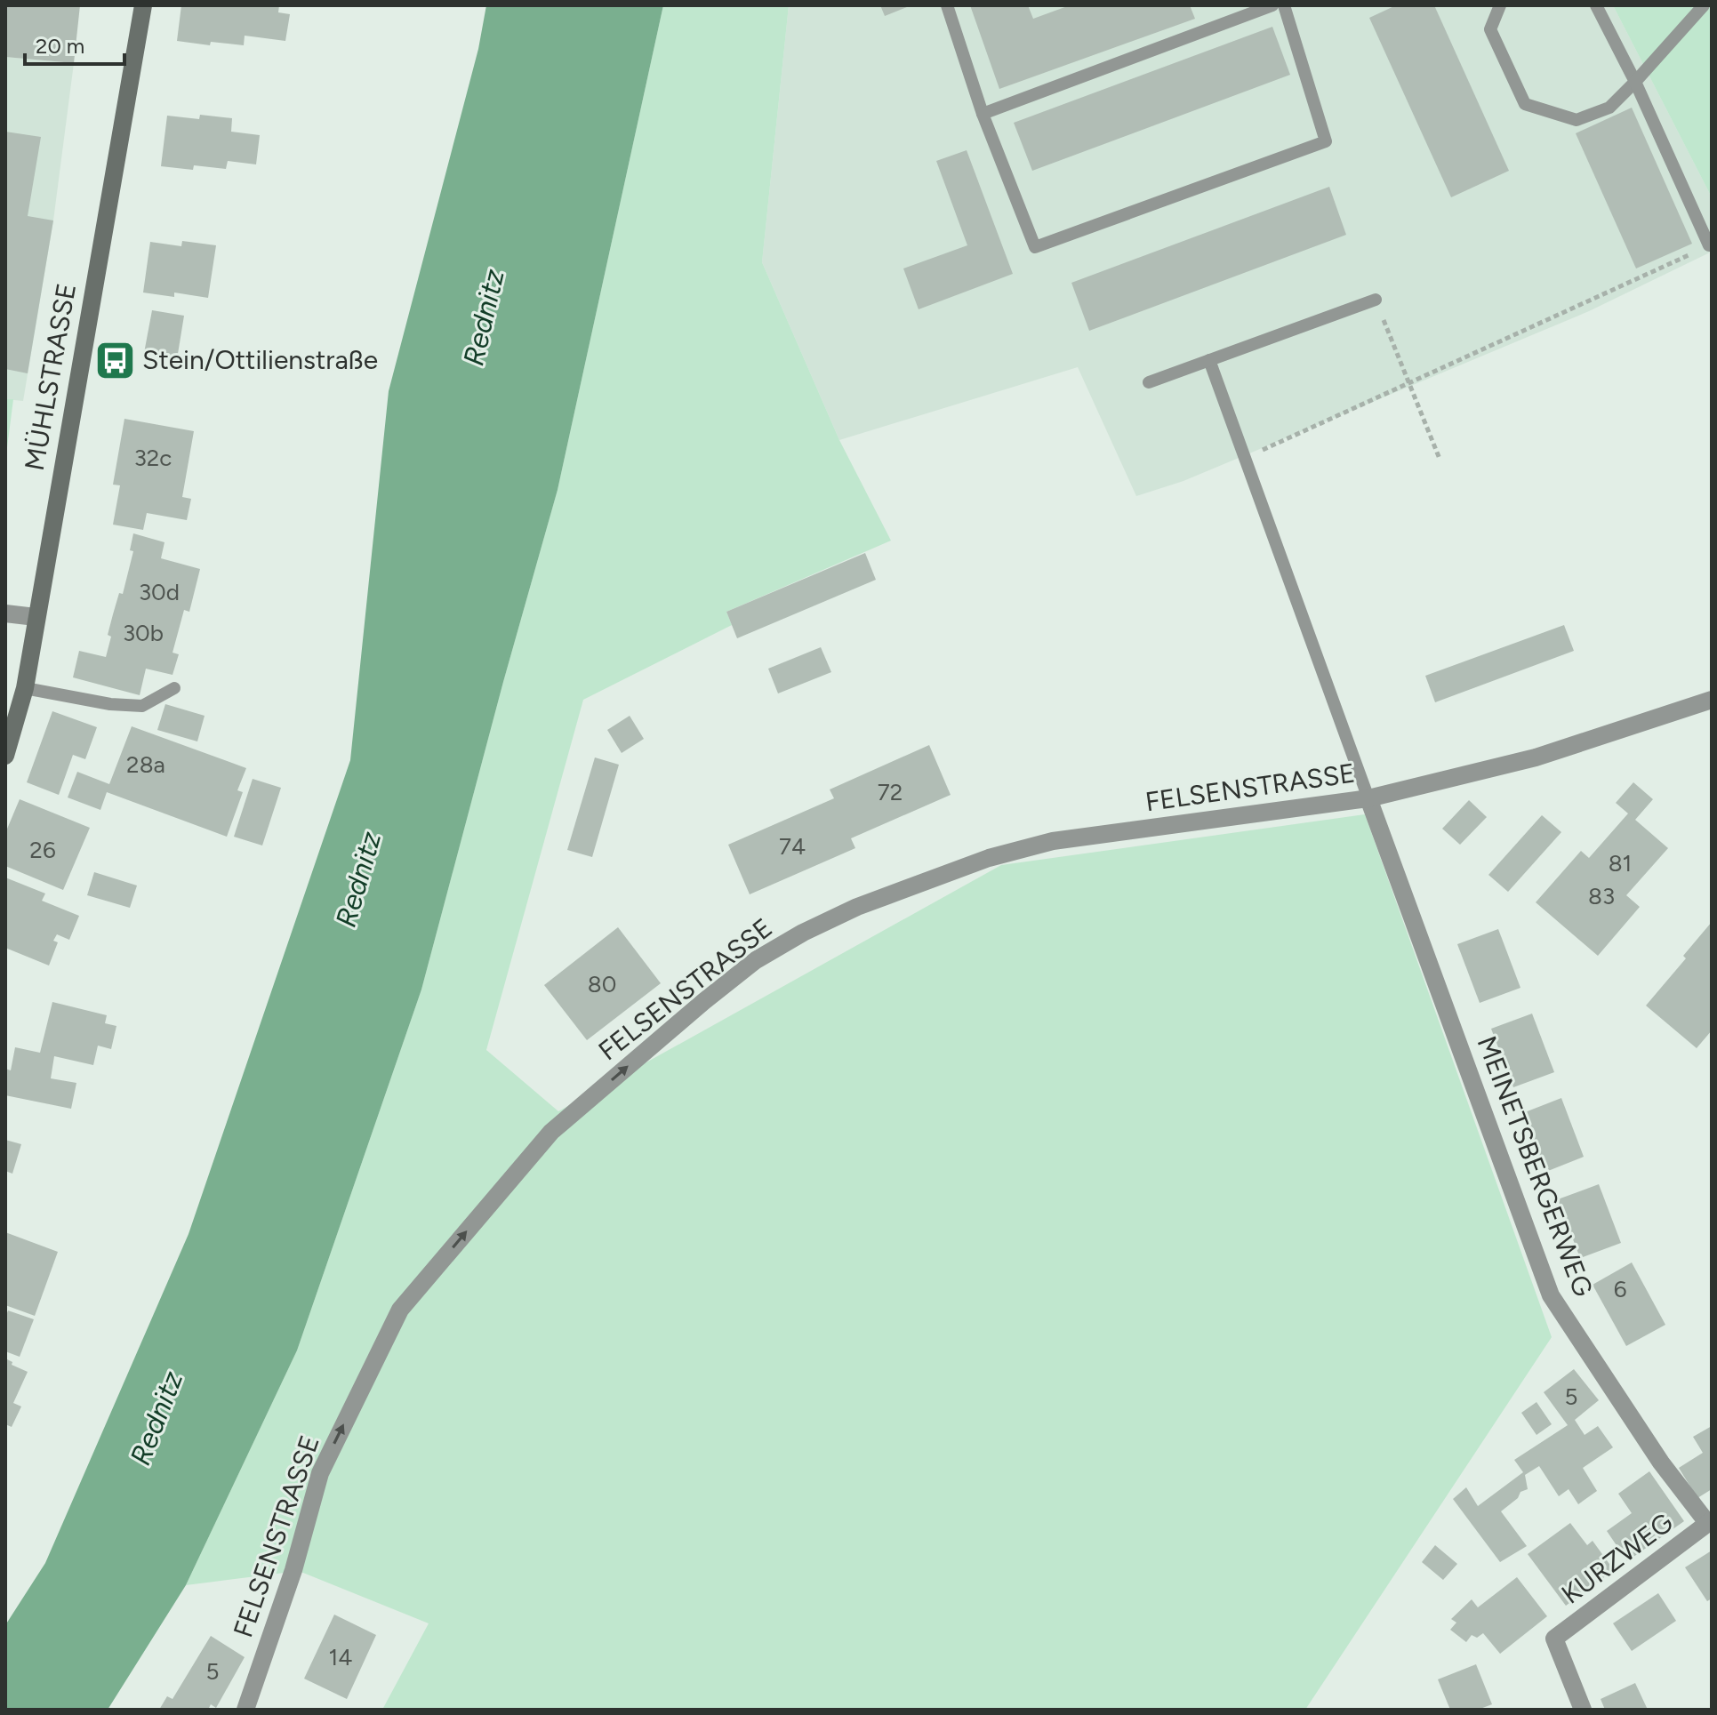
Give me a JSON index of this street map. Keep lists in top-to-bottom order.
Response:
{
  "streets": {
    "street": [
      "MÜHLSTRASSE",
      "FELSENSTRASSE",
      "MEINETSBERGERWEG",
      "KURZWEG"
    ]
  },
  "crossings": [
    ["FELSENSTRASSE", "MEINETSBERGERWEG"],
    ["MEINETSBERGERWEG", "KURZWEG"]
  ],
  "one_way": ["FELSENSTRASSE"],
  "water": ["Rednitz"],
  "places": {
    "bus stop": ["Stein/Ottilienstraße"]
  },
  "house_numbers": [
    "32c",
    "30d",
    "30b",
    "28a",
    "72",
    "74",
    "26",
    "81",
    "83",
    "80",
    "6",
    "5",
    "14",
    "5"
  ],
  "scale_bar": "20 m"
}
